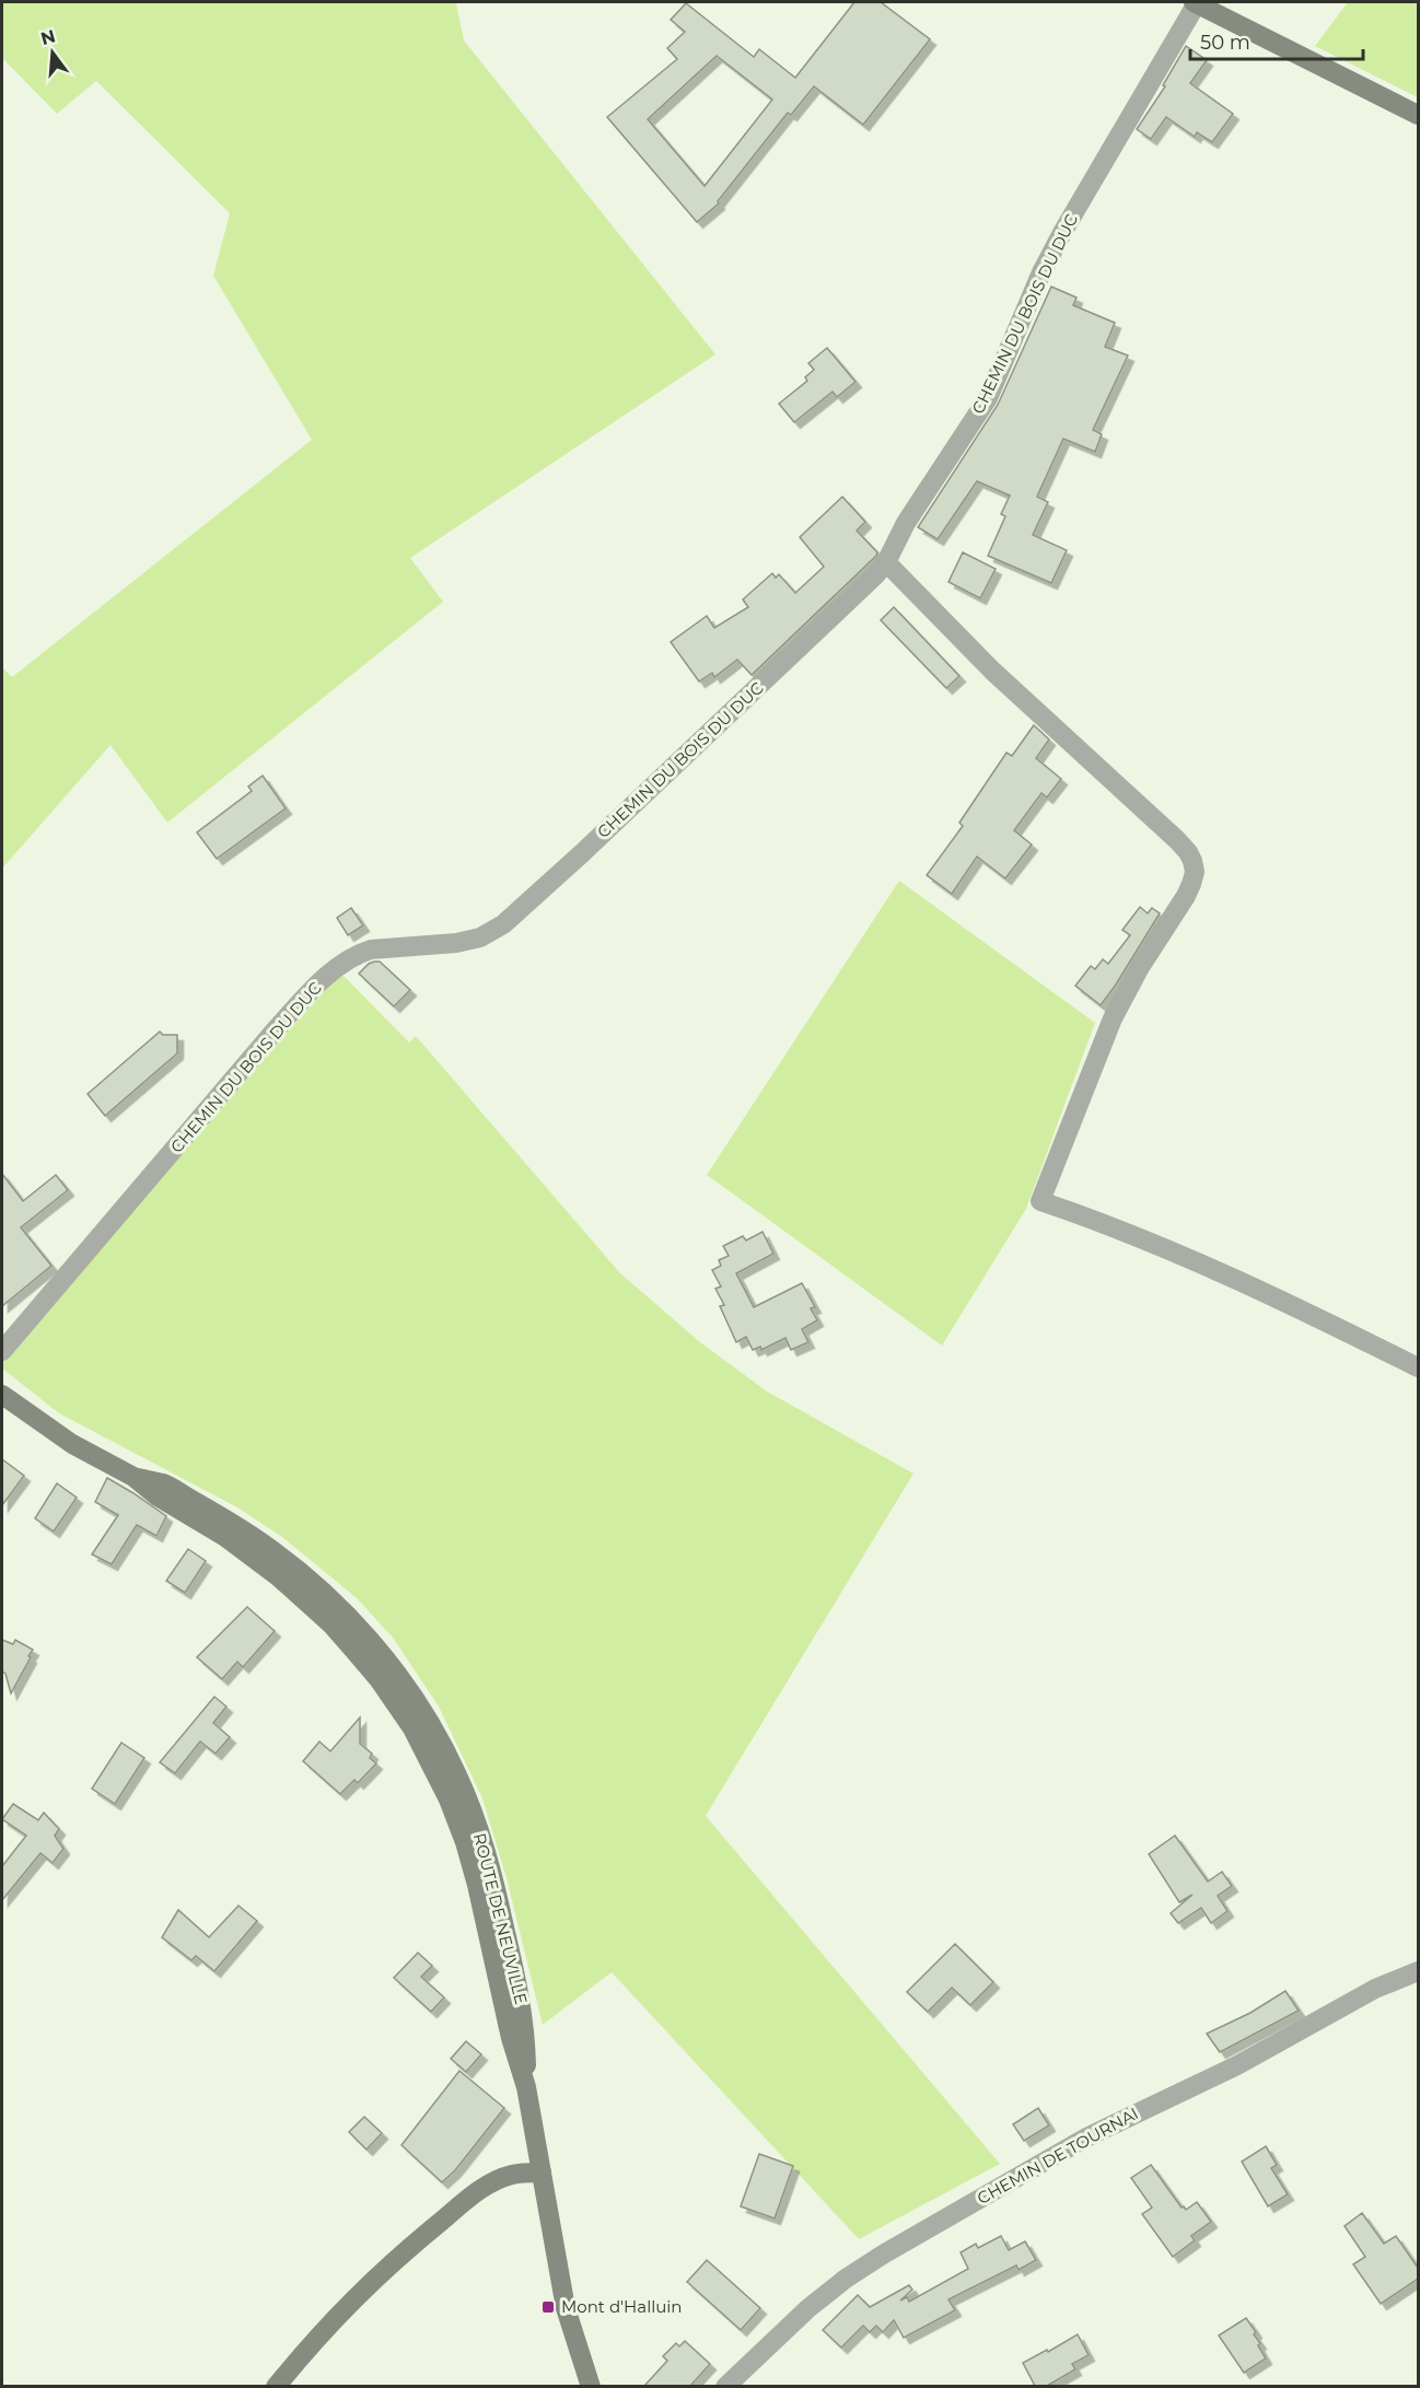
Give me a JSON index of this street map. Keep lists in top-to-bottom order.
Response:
{
  "streets": {
    "main road": ["ROUTE DE NEUVILLE"],
    "street": ["CHEMIN DU BOIS DU DUC", "CHEMIN DE TOURNAI"]
  },
  "places": {
    "transit": ["Mont d'Halluin"]
  },
  "scale_bar": "50 m",
  "north": "top"
}
